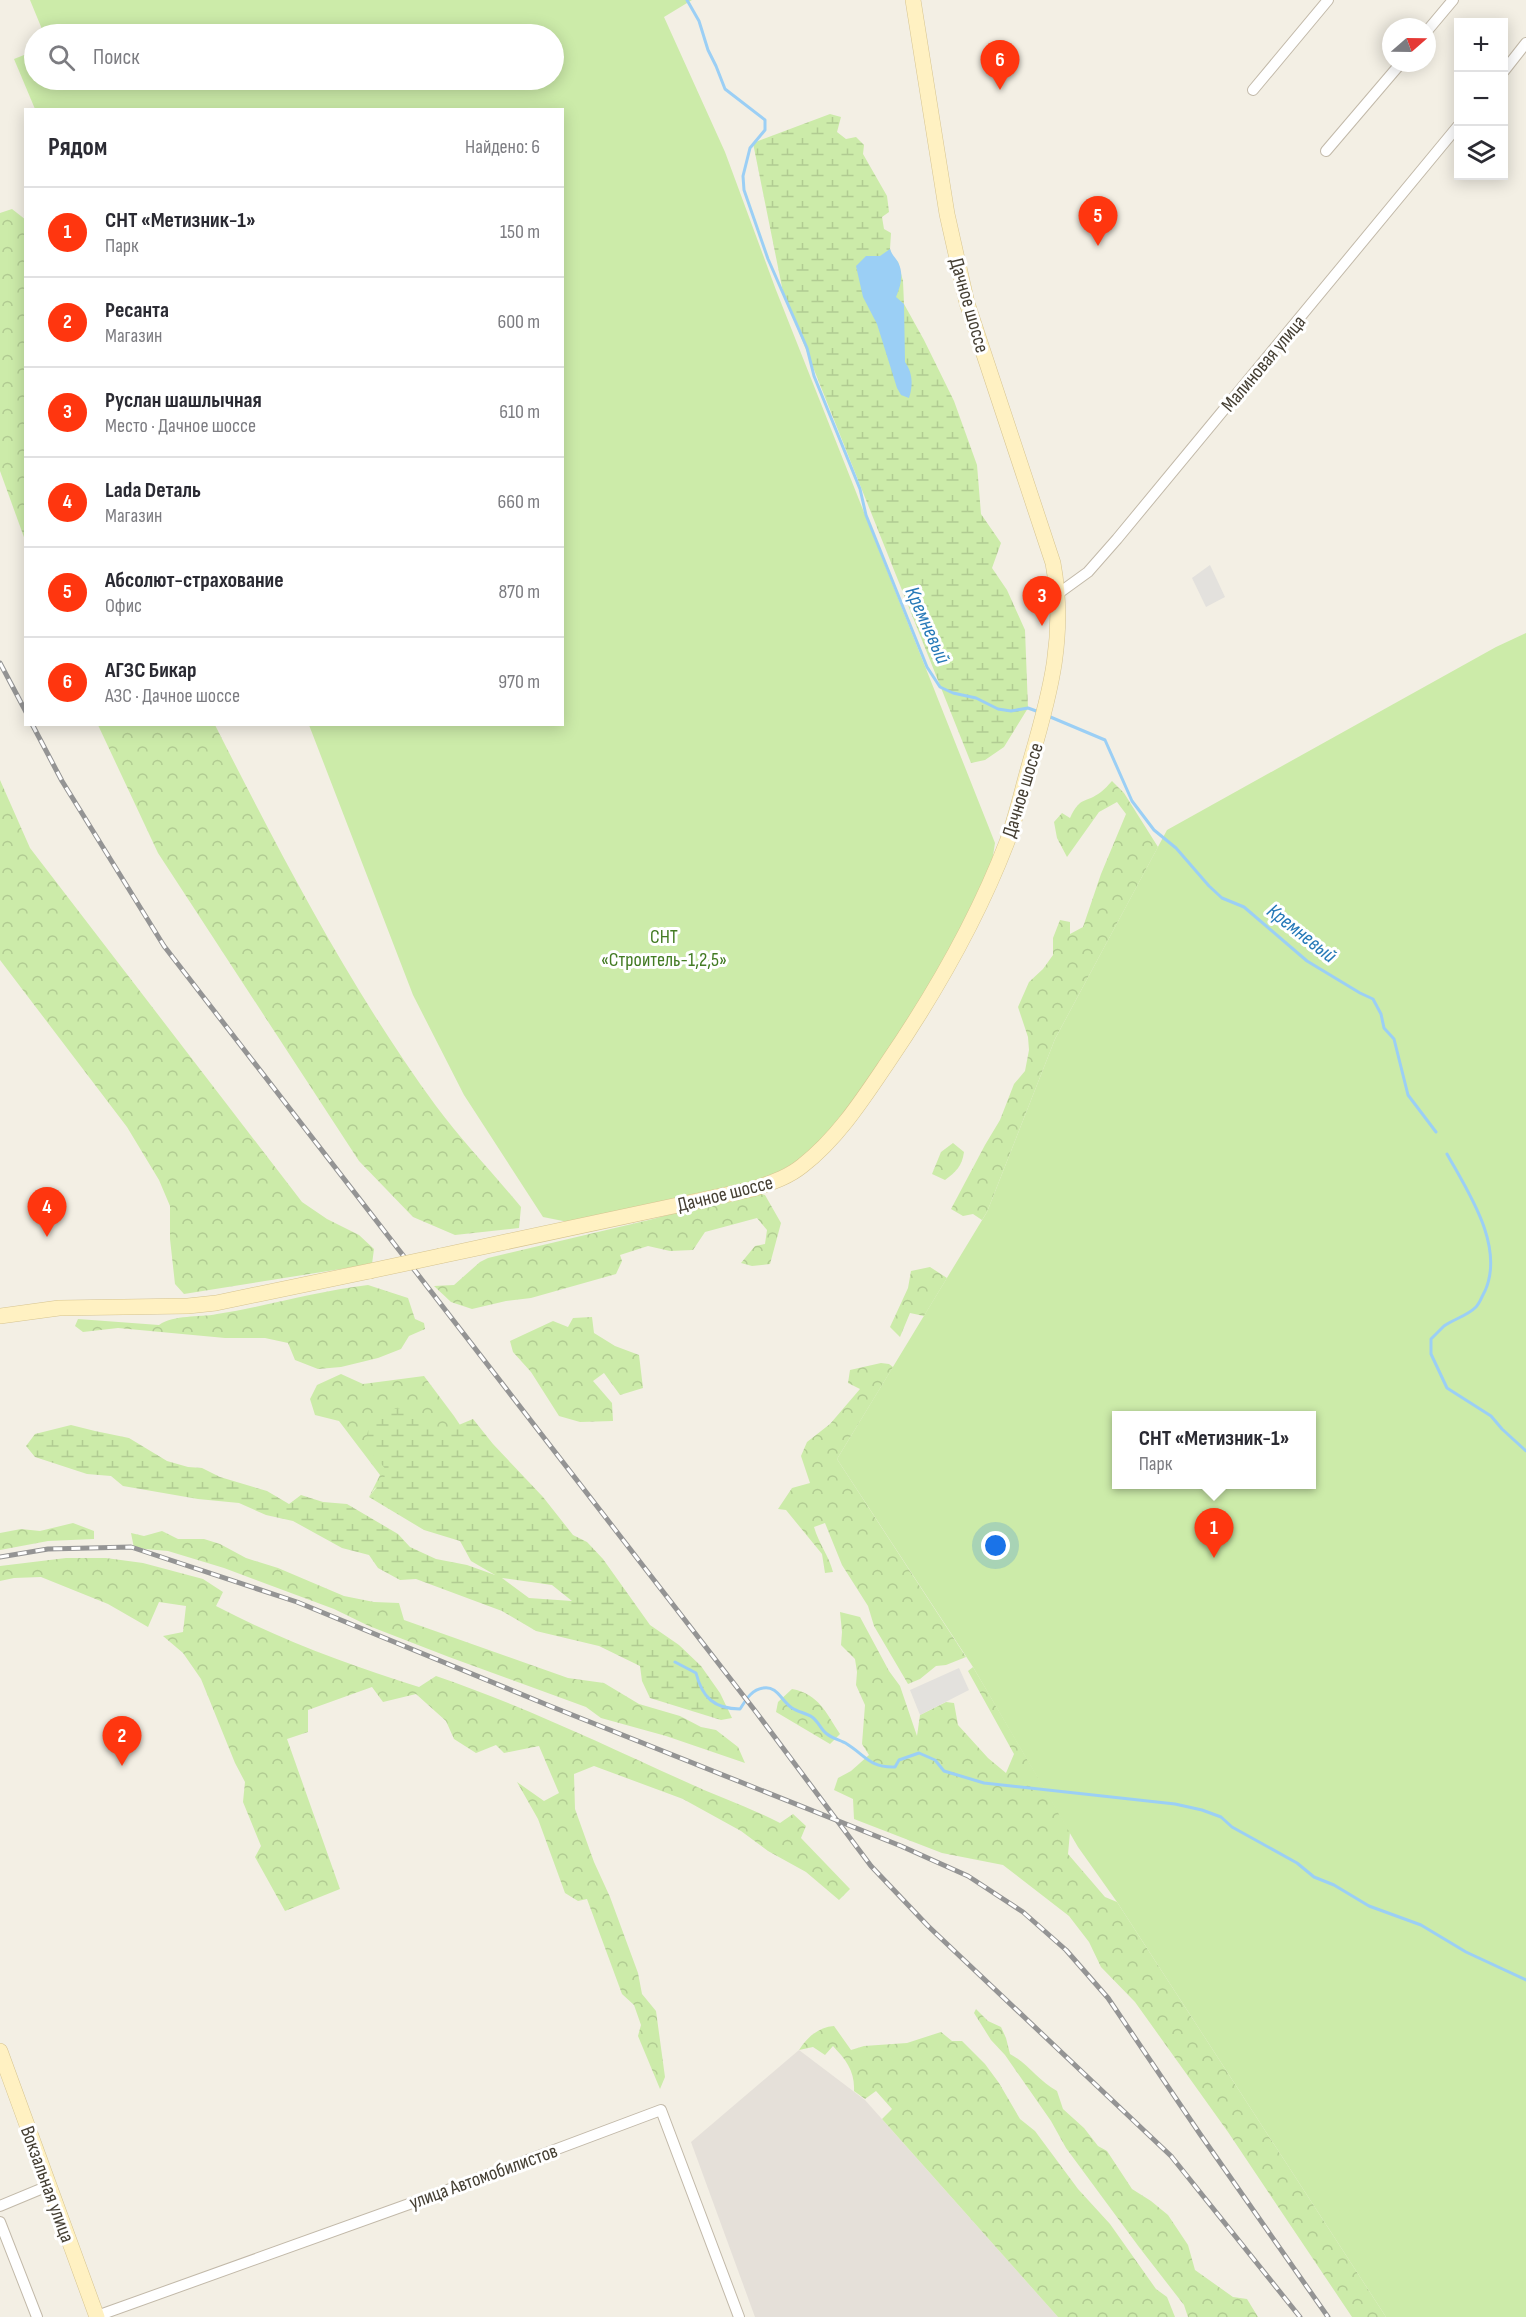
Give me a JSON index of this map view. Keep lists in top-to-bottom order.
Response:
{
  "streets": {
    "main road": ["Дачное шоссе", "Вокзальная улица"],
    "street": ["Малиновая улица", "улица Автомобилистов"]
  },
  "crossings": [
    ["Дачное шоссе", "Малиновая улица"],
    ["улица Автомобилистов", "Вокзальная улица"]
  ],
  "water": ["Кремневый"],
  "parks": ["СНТ «Строитель-1,2,5»"],
  "north": "right",
  "page": {
    "map_buttons": ["+", "−"],
    "search": "Поиск",
    "pins": [
      "6",
      "5",
      "3",
      "4",
      "1",
      "2"
    ],
    "heading": ["Рядом", "Найдено: 6"],
    "list": [
      {
        "mark": "1",
        "name": "СНТ «Метизник-1»",
        "note": "Парк",
        "value": "150 m"
      },
      {
        "mark": "2",
        "name": "Ресанта",
        "note": "Магазин",
        "value": "600 m"
      },
      {
        "mark": "3",
        "name": "Руслан шашлычная",
        "note": "Место · Дачное шоссе",
        "value": "610 m"
      },
      {
        "mark": "4",
        "name": "Lada Dеталь",
        "note": "Магазин",
        "value": "660 m"
      },
      {
        "mark": "5",
        "name": "Абсолют-страхование",
        "note": "Офис",
        "value": "870 m"
      },
      {
        "mark": "6",
        "name": "АГЗС Бикар",
        "note": "АЗС · Дачное шоссе",
        "value": "970 m"
      }
    ],
    "popup": ["СНТ «Метизник-1»", "Парк"]
  }
}
